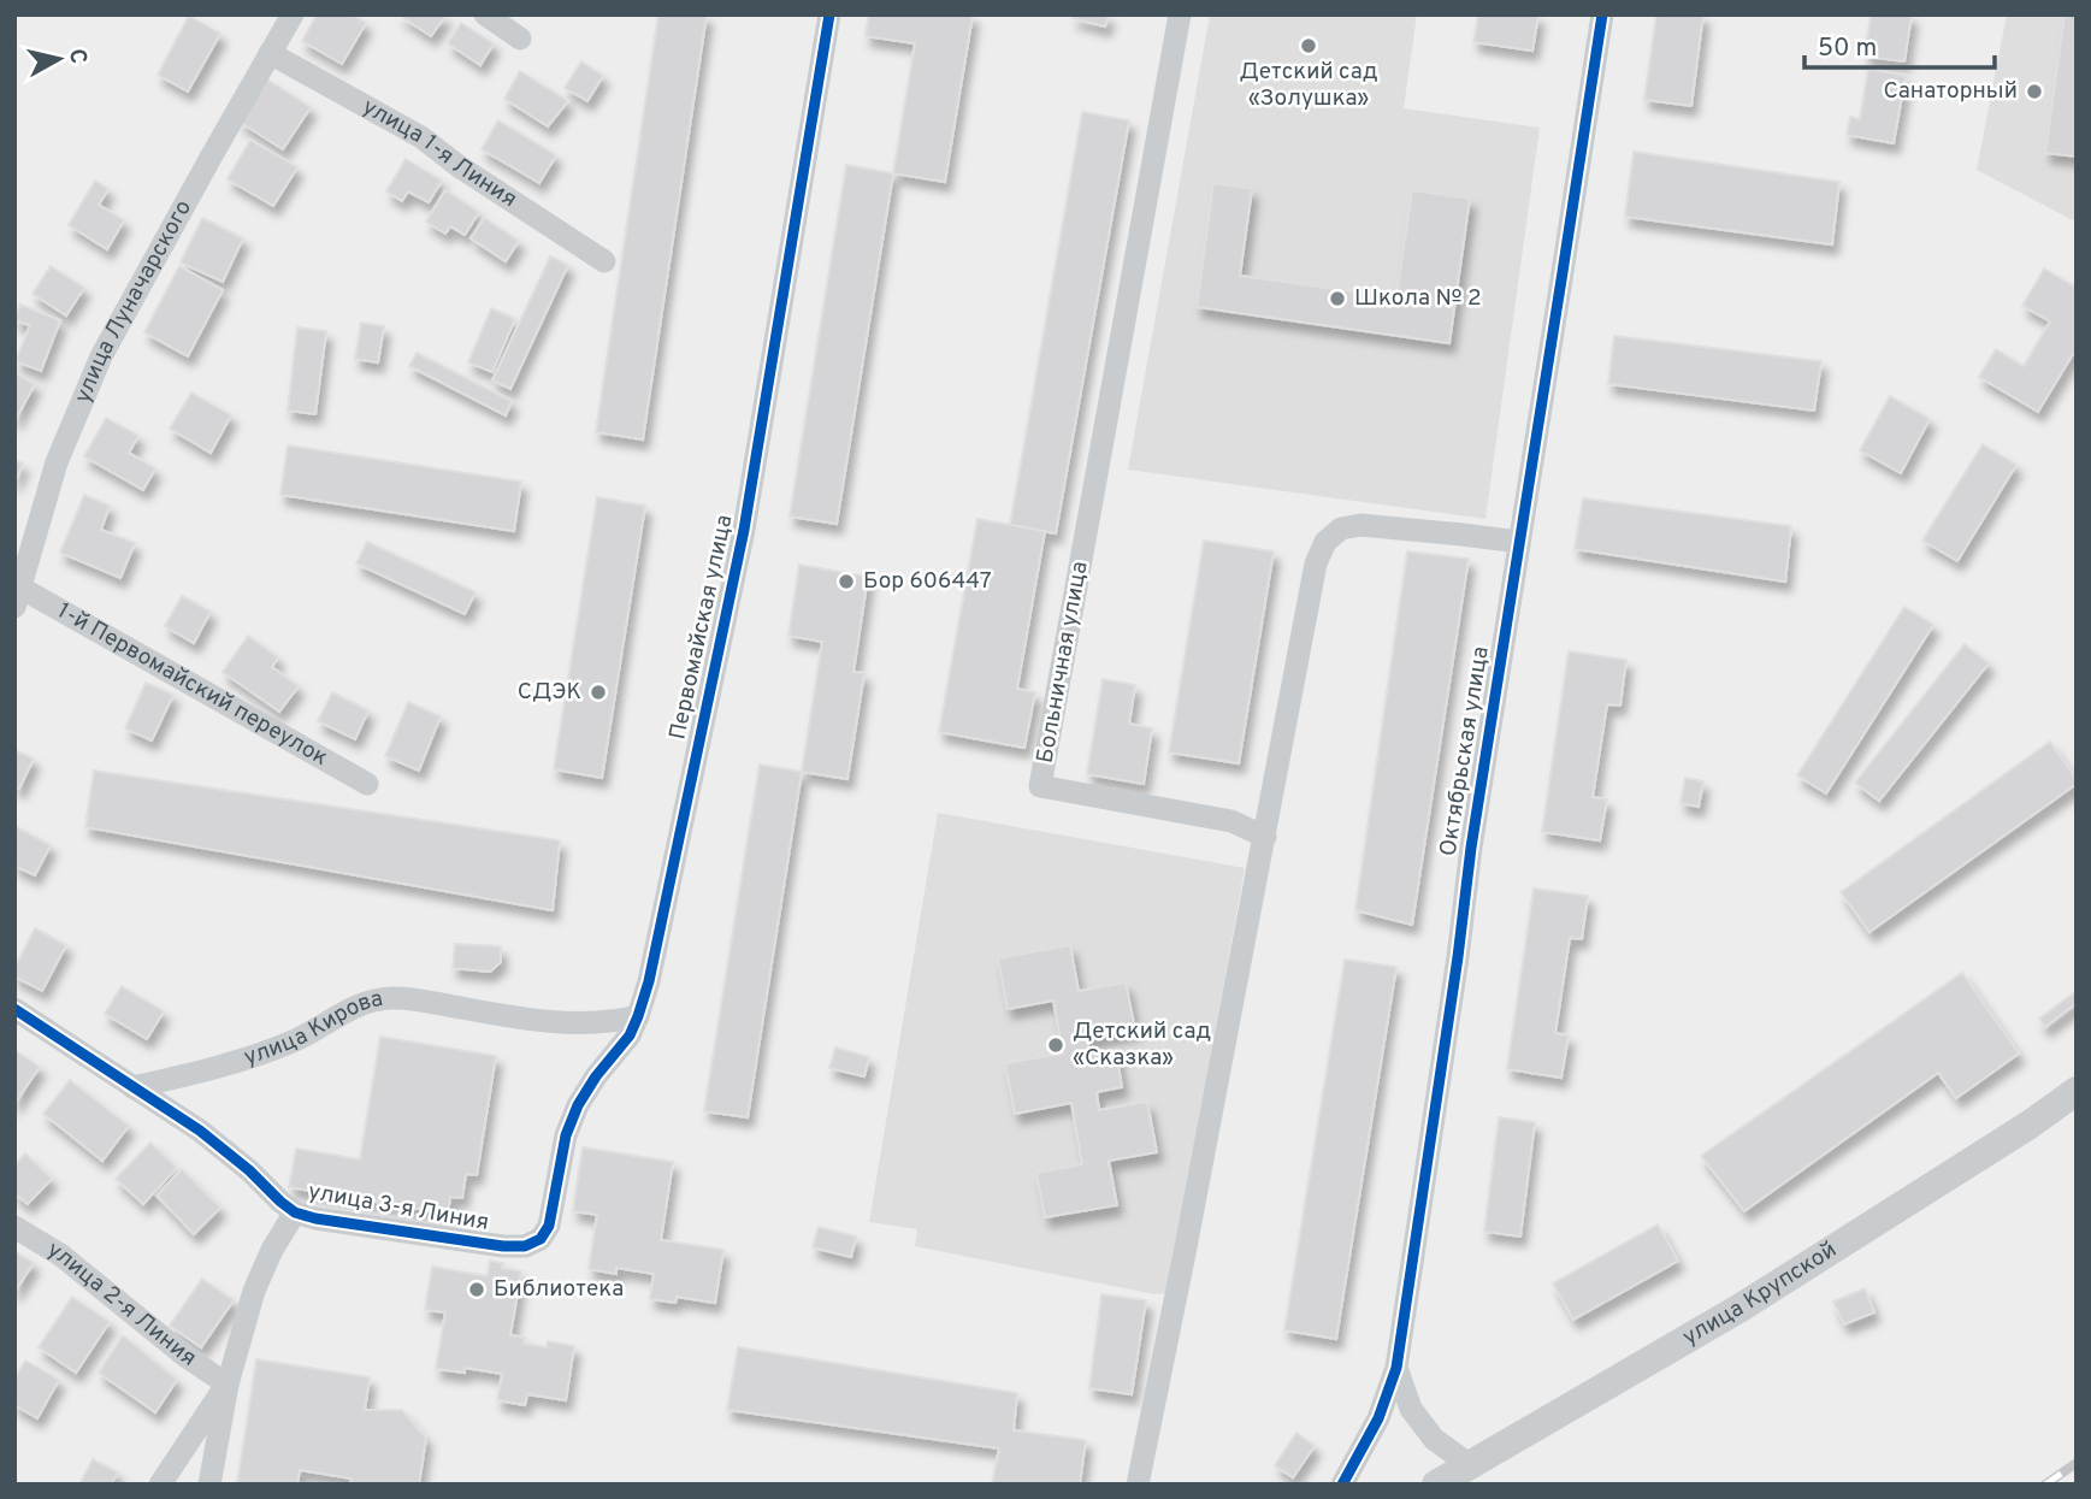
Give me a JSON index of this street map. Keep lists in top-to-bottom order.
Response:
{
  "streets": {
    "street": [
      "улица 1-я Линия",
      "улица Луначарского",
      "Первомайская улица",
      "Больничная улица",
      "1-й Первомайский переулок",
      "Октябрьская улица",
      "улица Кирова",
      "улица 3-я Линия",
      "улица Крупской",
      "улица 2-я Линия"
    ]
  },
  "crossings": [
    ["улица 1-я Линия", "улица Луначарского"],
    ["улица Луначарского", "1-й Первомайский переулок"],
    ["Первомайская улица", "улица Кирова"],
    ["Первомайская улица", "улица 3-я Линия"],
    ["улица Кирова", "улица 3-я Линия"],
    ["улица 3-я Линия", "улица 2-я Линия"]
  ],
  "places": [
    "Детский сад «Золушка»",
    "Санаторный",
    "Школа № 2",
    "Бор 606447",
    "СДЭК",
    "Детский сад «Сказка»",
    "Библиотека"
  ],
  "scale_bar": "50 m",
  "north": "right"
}
